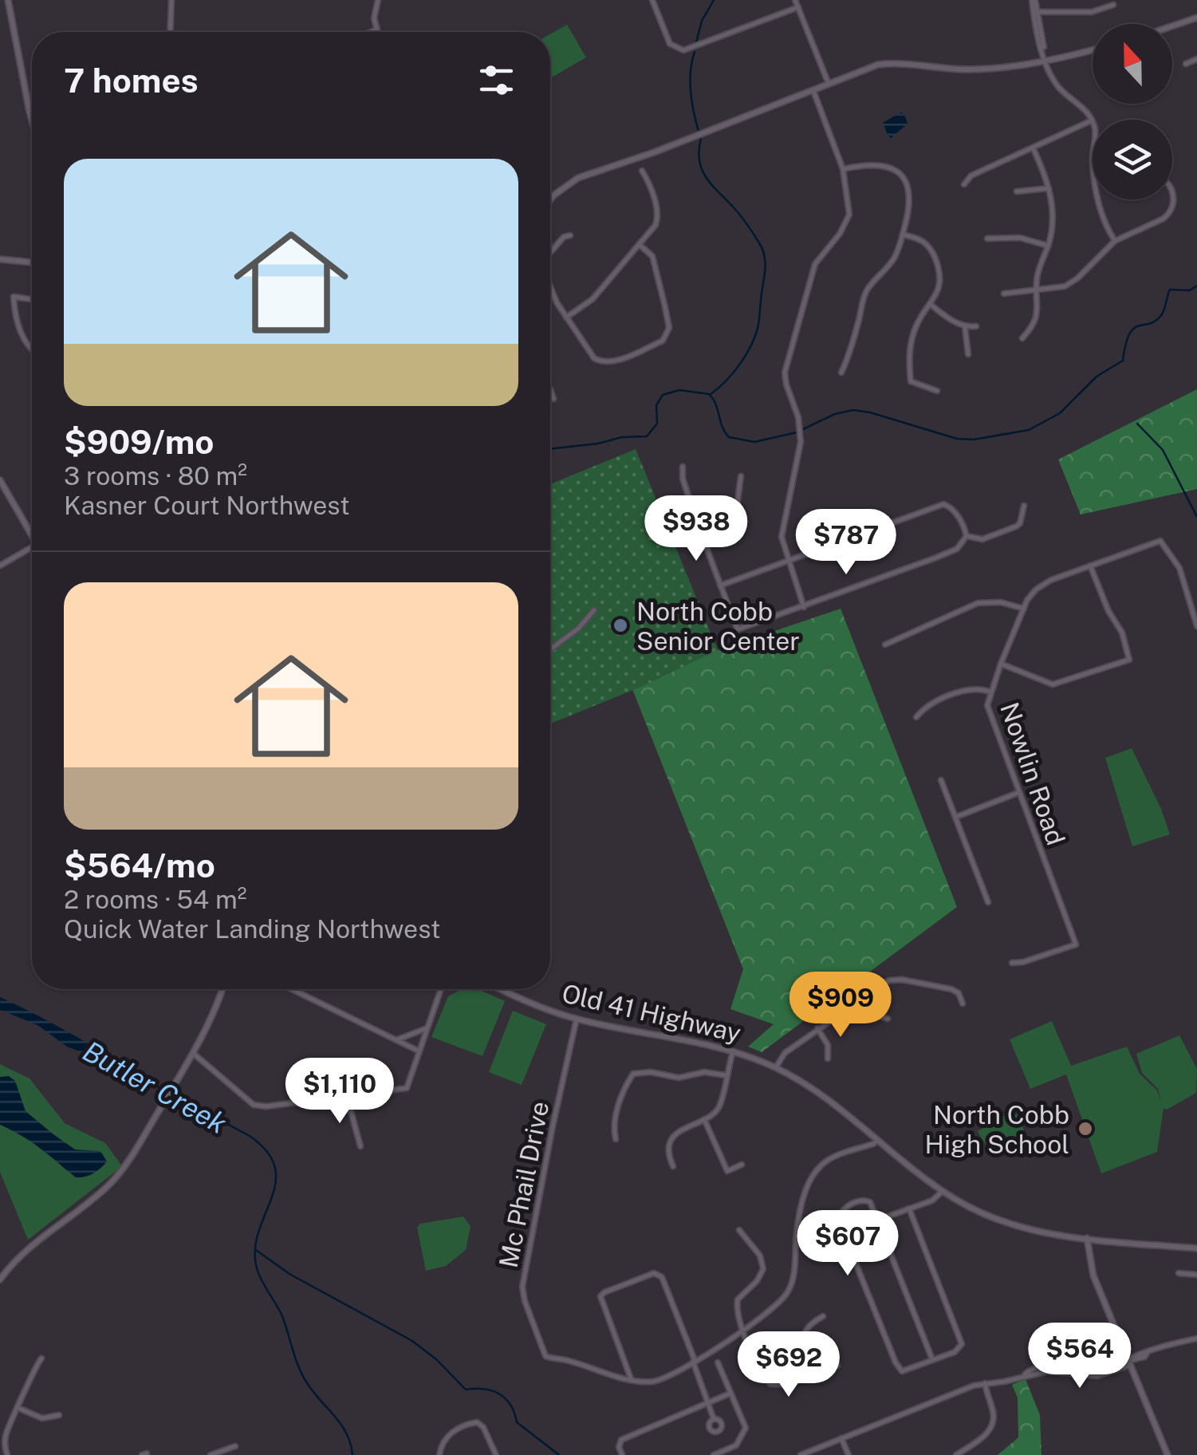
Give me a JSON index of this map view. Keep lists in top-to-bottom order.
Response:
{
  "streets": {
    "street": ["Nowlin Road", "Old 41 Highway", "Mc Phail Drive"]
  },
  "crossings": [
    ["Old 41 Highway", "Mc Phail Drive"]
  ],
  "water": ["Butler Creek"],
  "places": ["North Cobb Senior Center", "North Cobb High School"],
  "north": "top",
  "page": {
    "heading": "7 homes",
    "list": [
      {
        "name": "$909/mo",
        "note": "3 rooms · 80 m² · Kasner Court Northwest"
      },
      {
        "name": "$564/mo",
        "note": "2 rooms · 54 m² · Quick Water Landing Northwest"
      }
    ],
    "price": [
      "$938",
      "$787",
      "$909",
      "$1,110",
      "$607",
      "$564",
      "$692"
    ]
  }
}
